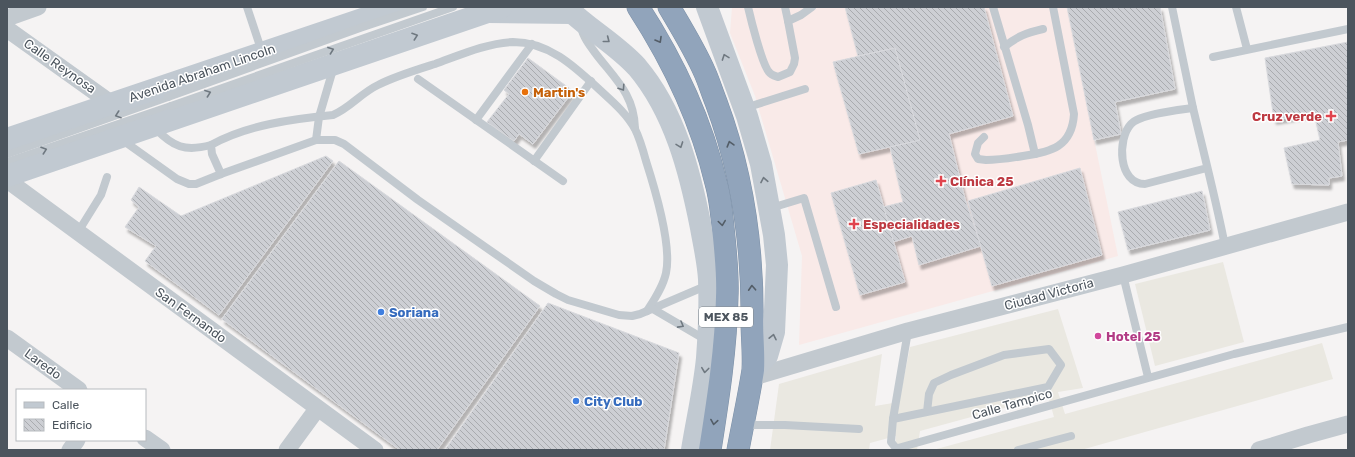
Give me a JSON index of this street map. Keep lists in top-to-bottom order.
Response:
{
  "streets": {
    "highway": ["MEX 85"],
    "main road": ["Avenida Abraham Lincoln"],
    "street": [
      "Calle Reynosa",
      "Ciudad Victoria",
      "San Fernando",
      "Laredo"
    ],
    "lane": ["Calle Tampico"]
  },
  "crossings": [
    ["Calle Reynosa", "Avenida Abraham Lincoln"],
    ["Ciudad Victoria", "MEX 85"],
    ["Ciudad Victoria", "Calle Tampico"]
  ],
  "places": {
    "other": [
      "Martin's",
      "Soriana",
      "Hotel 25",
      "City Club"
    ],
    "health": ["Cruz verde", "Clínica 25", "Especialidades"]
  },
  "legend": ["Calle", "Edificio"]
}
